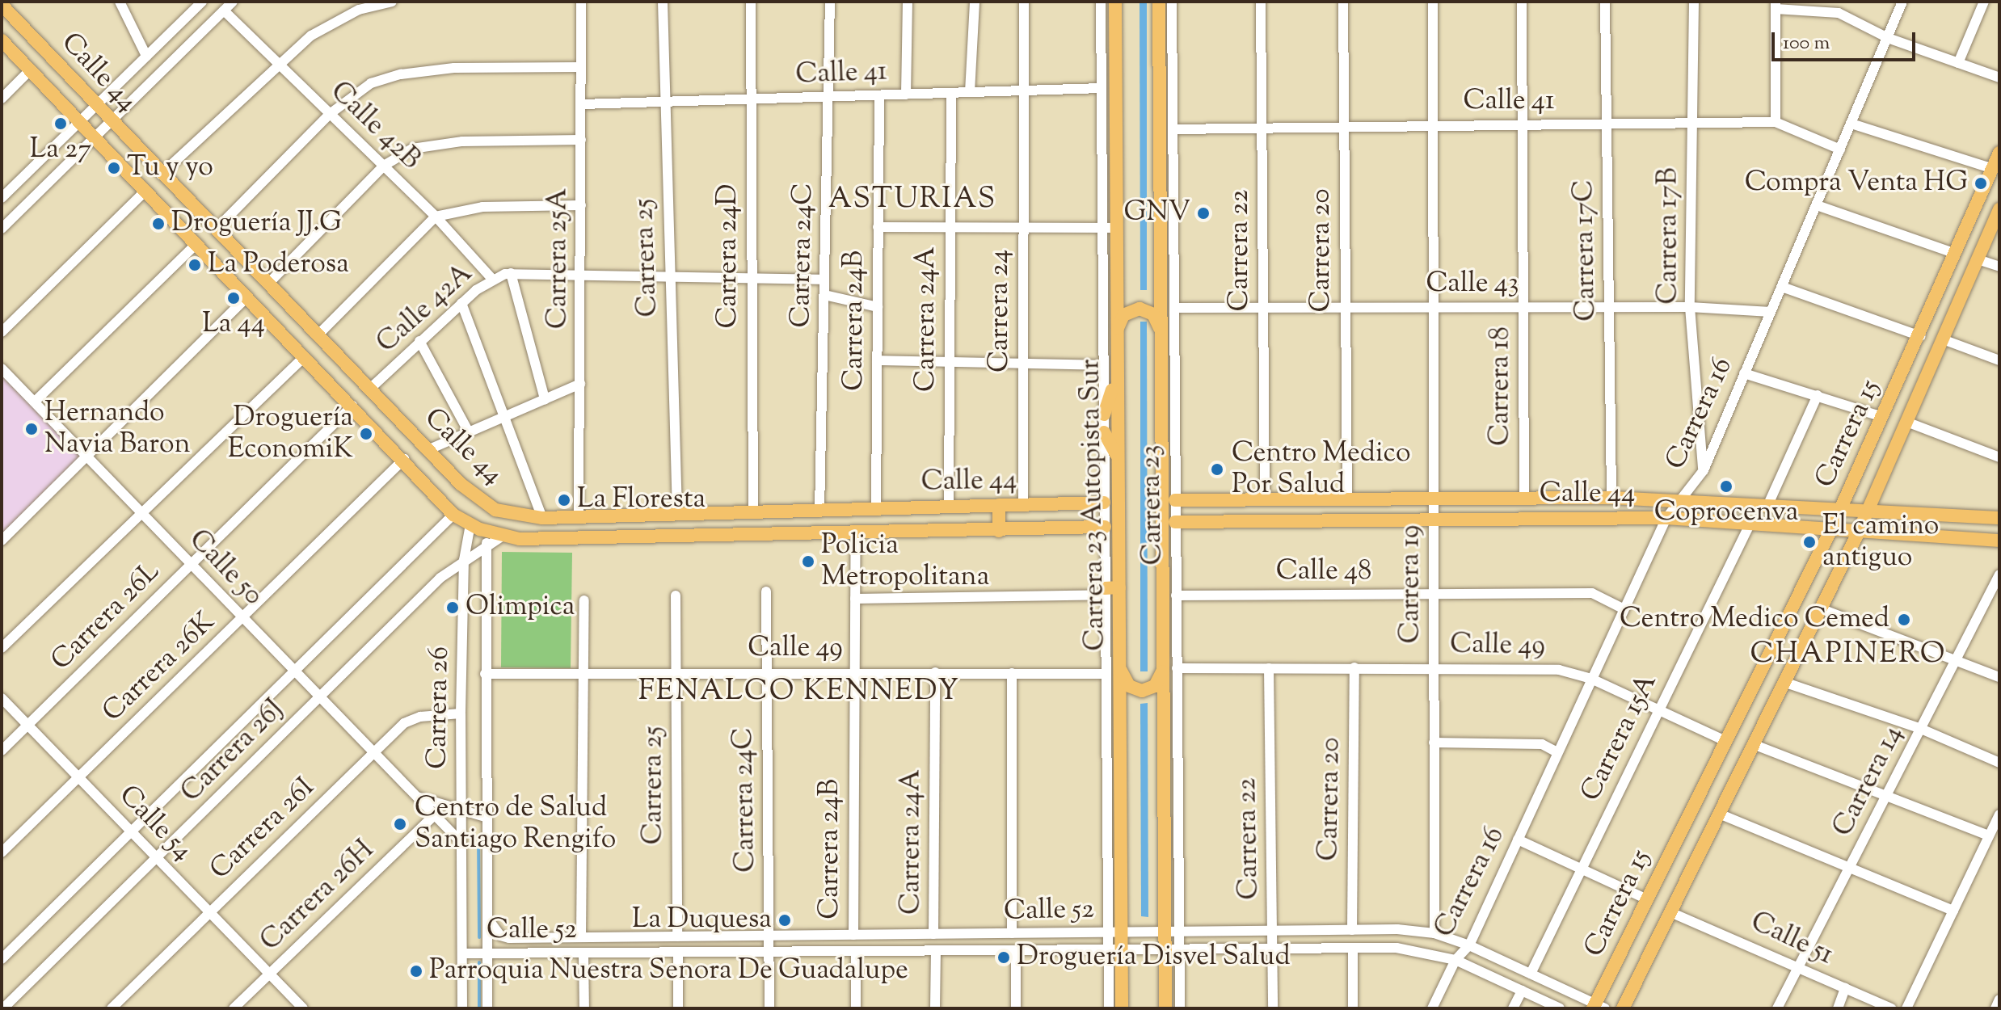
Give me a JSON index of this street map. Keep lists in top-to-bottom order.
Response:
{
  "streets": {
    "main road": ["Calle 44", "Carrera 15", "Carrera 23 Autopista Sur"],
    "street": [
      "Calle 41",
      "Calle 42B",
      "Carrera 17B",
      "Carrera 22",
      "Carrera 20",
      "Carrera 17C",
      "Carrera 24C",
      "Carrera 24D",
      "Carrera 25",
      "Carrera 25A",
      "Calle 43",
      "Calle 42A",
      "Carrera 24",
      "Carrera 24A",
      "Carrera 24B",
      "Carrera 18",
      "Carrera 16",
      "Carrera 23",
      "Calle 50",
      "Calle 48",
      "Carrera 19",
      "Carrera 26L",
      "Calle 49",
      "Carrera 26K",
      "Carrera 26",
      "Carrera 15A",
      "Carrera 26J",
      "Carrera 14",
      "Calle 54",
      "Carrera 26I",
      "Carrera 26H",
      "Calle 52",
      "Calle 51"
    ]
  },
  "crossings": [
    ["Calle 44", "Carrera 22"],
    ["Calle 44", "Carrera 20"],
    ["Calle 44", "Carrera 17C"],
    ["Calle 44", "Carrera 24C"],
    ["Calle 44", "Carrera 24D"],
    ["Calle 44", "Carrera 25"],
    ["Calle 44", "Carrera 25A"],
    ["Calle 44", "Calle 42A"],
    ["Calle 44", "Carrera 24"],
    ["Calle 44", "Carrera 24A"],
    ["Calle 44", "Carrera 24B"],
    ["Calle 44", "Carrera 18"],
    ["Calle 44", "Carrera 16"],
    ["Calle 44", "Carrera 15"],
    ["Calle 44", "Carrera 23"],
    ["Calle 44", "Carrera 19"],
    ["Calle 44", "Carrera 26L"],
    ["Calle 44", "Carrera 26K"],
    ["Calle 44", "Carrera 26"],
    ["Calle 44", "Carrera 15A"],
    ["Calle 44", "Carrera 26J"],
    ["Calle 41", "Carrera 17B"],
    ["Calle 41", "Carrera 22"],
    ["Calle 41", "Carrera 20"],
    ["Calle 41", "Carrera 17C"],
    ["Calle 41", "Carrera 24C"],
    ["Calle 41", "Carrera 24D"],
    ["Calle 41", "Carrera 25"],
    ["Calle 41", "Carrera 25A"],
    ["Calle 41", "Carrera 24"],
    ["Calle 41", "Carrera 24A"],
    ["Calle 41", "Carrera 24B"],
    ["Calle 41", "Carrera 18"],
    ["Calle 41", "Carrera 16"],
    ["Calle 41", "Carrera 23"],
    ["Calle 41", "Carrera 19"],
    ["Calle 42B", "Calle 42A"],
    ["Carrera 17B", "Calle 43"],
    ["Carrera 17B", "Carrera 16"],
    ["Carrera 22", "Calle 43"],
    ["Carrera 22", "Calle 49"],
    ["Carrera 22", "Calle 52"],
    ["Carrera 20", "Calle 43"],
    ["Carrera 20", "Calle 49"],
    ["Carrera 20", "Calle 52"],
    ["Carrera 17C", "Calle 43"],
    ["Carrera 24C", "Calle 42A"],
    ["Carrera 24C", "Calle 49"],
    ["Carrera 24C", "Calle 52"],
    ["Carrera 24D", "Calle 42A"],
    ["Carrera 25", "Calle 42A"],
    ["Carrera 25", "Calle 49"],
    ["Carrera 25", "Calle 52"],
    ["Carrera 25A", "Calle 42A"],
    ["Calle 43", "Carrera 18"],
    ["Calle 43", "Carrera 16"],
    ["Calle 43", "Carrera 23"],
    ["Calle 43", "Carrera 19"],
    ["Carrera 24A", "Calle 49"],
    ["Carrera 24A", "Calle 52"],
    ["Carrera 24B", "Calle 49"],
    ["Carrera 24B", "Calle 52"],
    ["Carrera 16", "Calle 48"],
    ["Carrera 16", "Calle 49"],
    ["Carrera 16", "Calle 52"],
    ["Carrera 15", "Calle 49"],
    ["Carrera 15", "Calle 52"],
    ["Carrera 15", "Calle 51"],
    ["Carrera 23 Autopista Sur", "Carrera 23"],
    ["Carrera 23 Autopista Sur", "Calle 52"],
    ["Carrera 23", "Calle 48"],
    ["Carrera 23", "Calle 49"],
    ["Carrera 23", "Calle 52"],
    ["Calle 50", "Carrera 26L"],
    ["Calle 50", "Carrera 26K"],
    ["Calle 50", "Carrera 26"],
    ["Calle 50", "Carrera 26J"],
    ["Calle 50", "Carrera 26I"],
    ["Calle 50", "Carrera 26H"],
    ["Calle 48", "Carrera 19"],
    ["Carrera 19", "Calle 49"],
    ["Carrera 19", "Calle 52"],
    ["Carrera 26L", "Calle 54"],
    ["Calle 49", "Carrera 26"],
    ["Calle 49", "Carrera 15A"],
    ["Carrera 26K", "Calle 54"],
    ["Carrera 26", "Carrera 26J"],
    ["Carrera 26", "Carrera 26I"],
    ["Carrera 26", "Calle 52"],
    ["Carrera 15A", "Calle 52"],
    ["Carrera 26J", "Calle 54"],
    ["Carrera 14", "Calle 51"],
    ["Calle 54", "Carrera 26I"],
    ["Calle 54", "Carrera 26H"]
  ],
  "districts": ["ASTURIAS", "CHAPINERO", "FENALCO KENNEDY"],
  "places": [
    "La 27",
    "Tu y yo",
    "Compra Venta HG",
    "GNV",
    "Droguería JJ.G",
    "La Poderosa",
    "La 44",
    "Hernando Navia Baron",
    "Droguería EconomiK",
    "Centro Medico Por Salud",
    "Coprocenva",
    "La Floresta",
    "El camino antiguo",
    "Policia Metropolitana",
    "Olimpica",
    "Centro Medico Cemed",
    "Centro de Salud Santiago Rengifo",
    "La Duquesa",
    "Droguería Disvel Salud",
    "Parroquia Nuestra Senora De Guadalupe"
  ],
  "scale_bar": "100 m"
}
